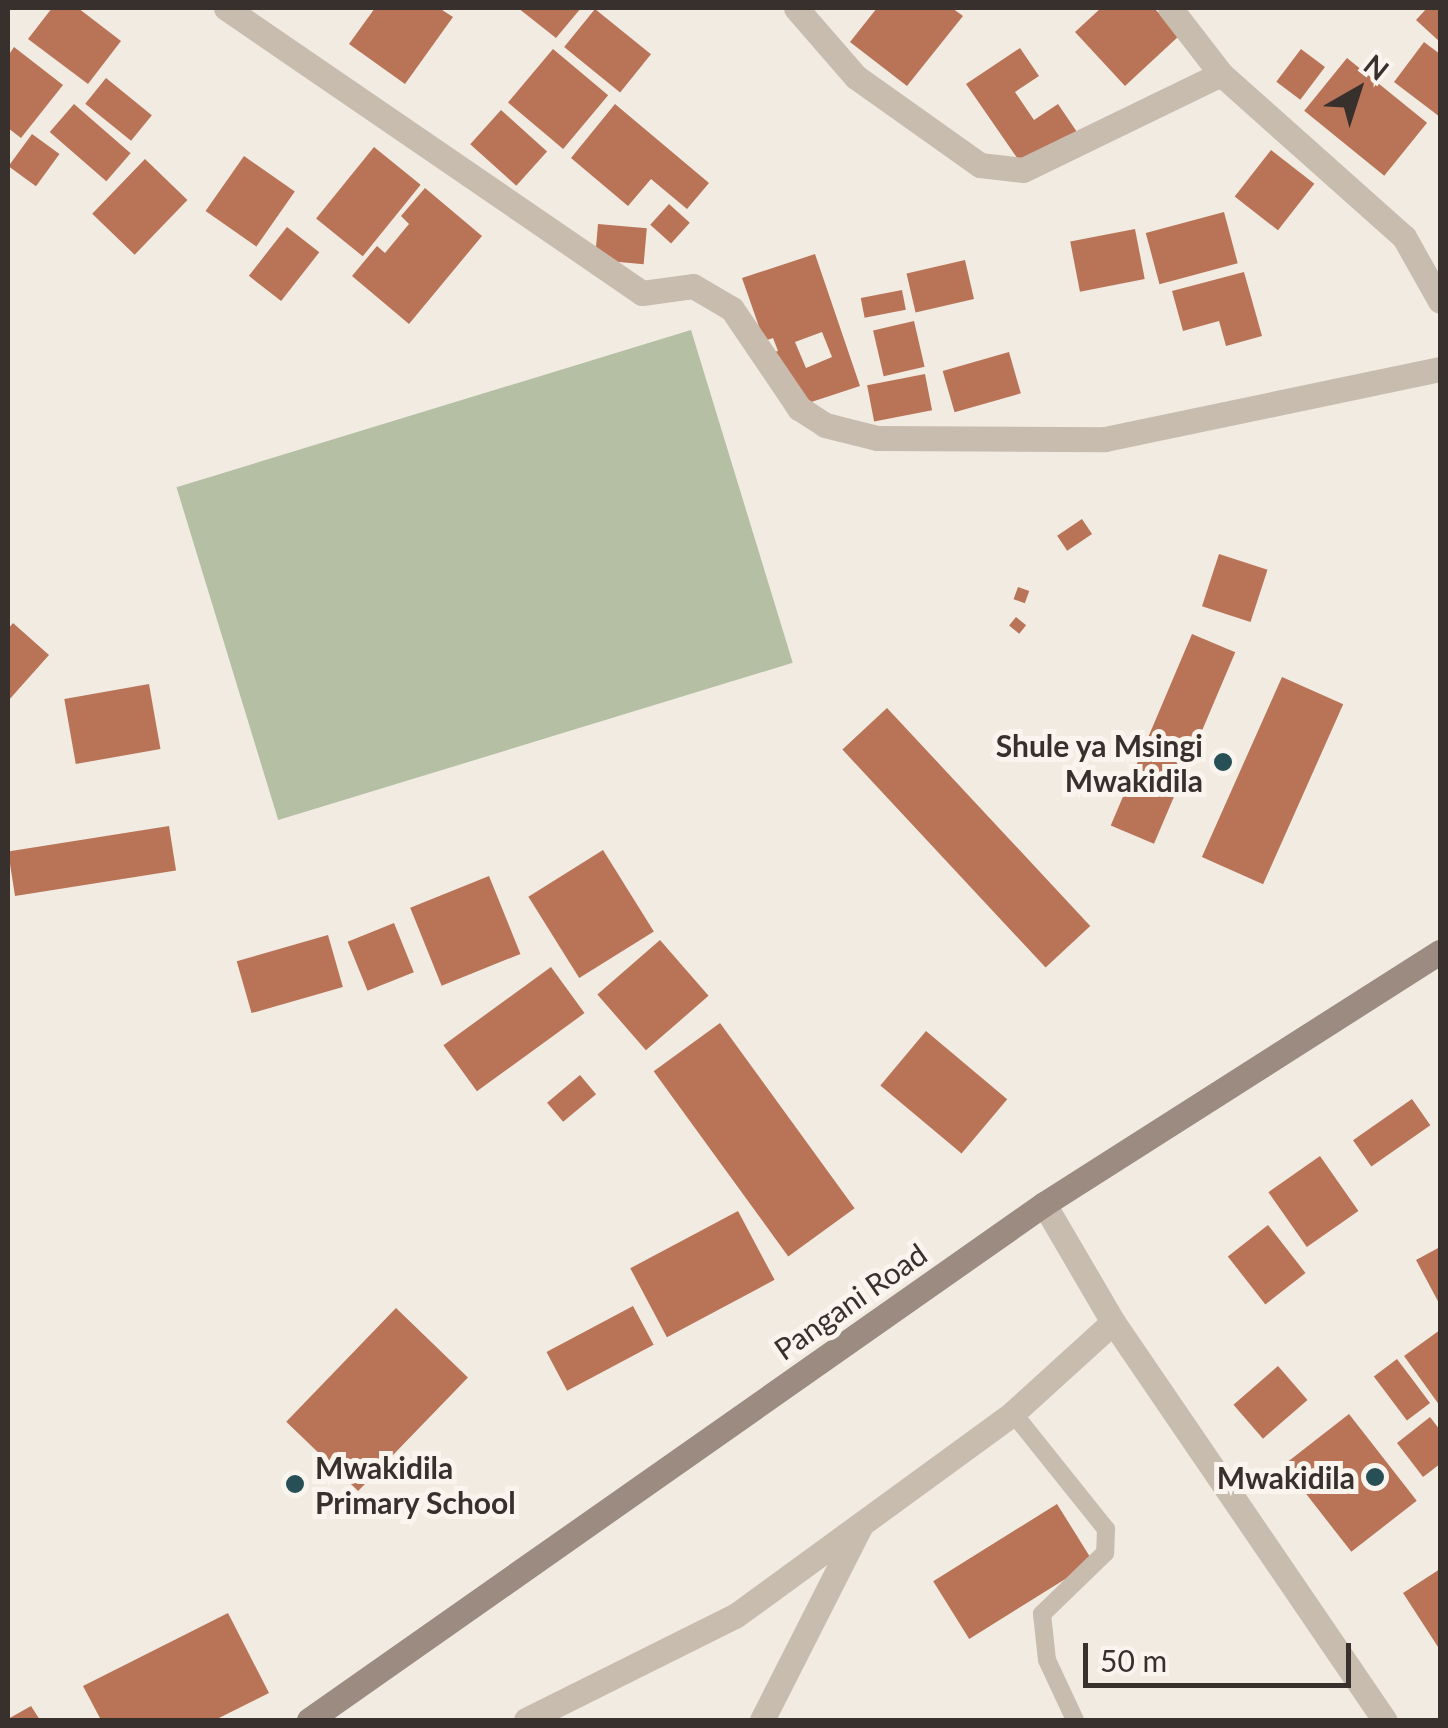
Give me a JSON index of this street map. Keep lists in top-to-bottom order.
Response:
{
  "streets": {
    "main road": ["Pangani Road"]
  },
  "places": ["Shule ya Msingi Mwakidila", "Mwakidila", "Mwakidila Primary School"],
  "scale_bar": "50 m",
  "north": "top right"
}
